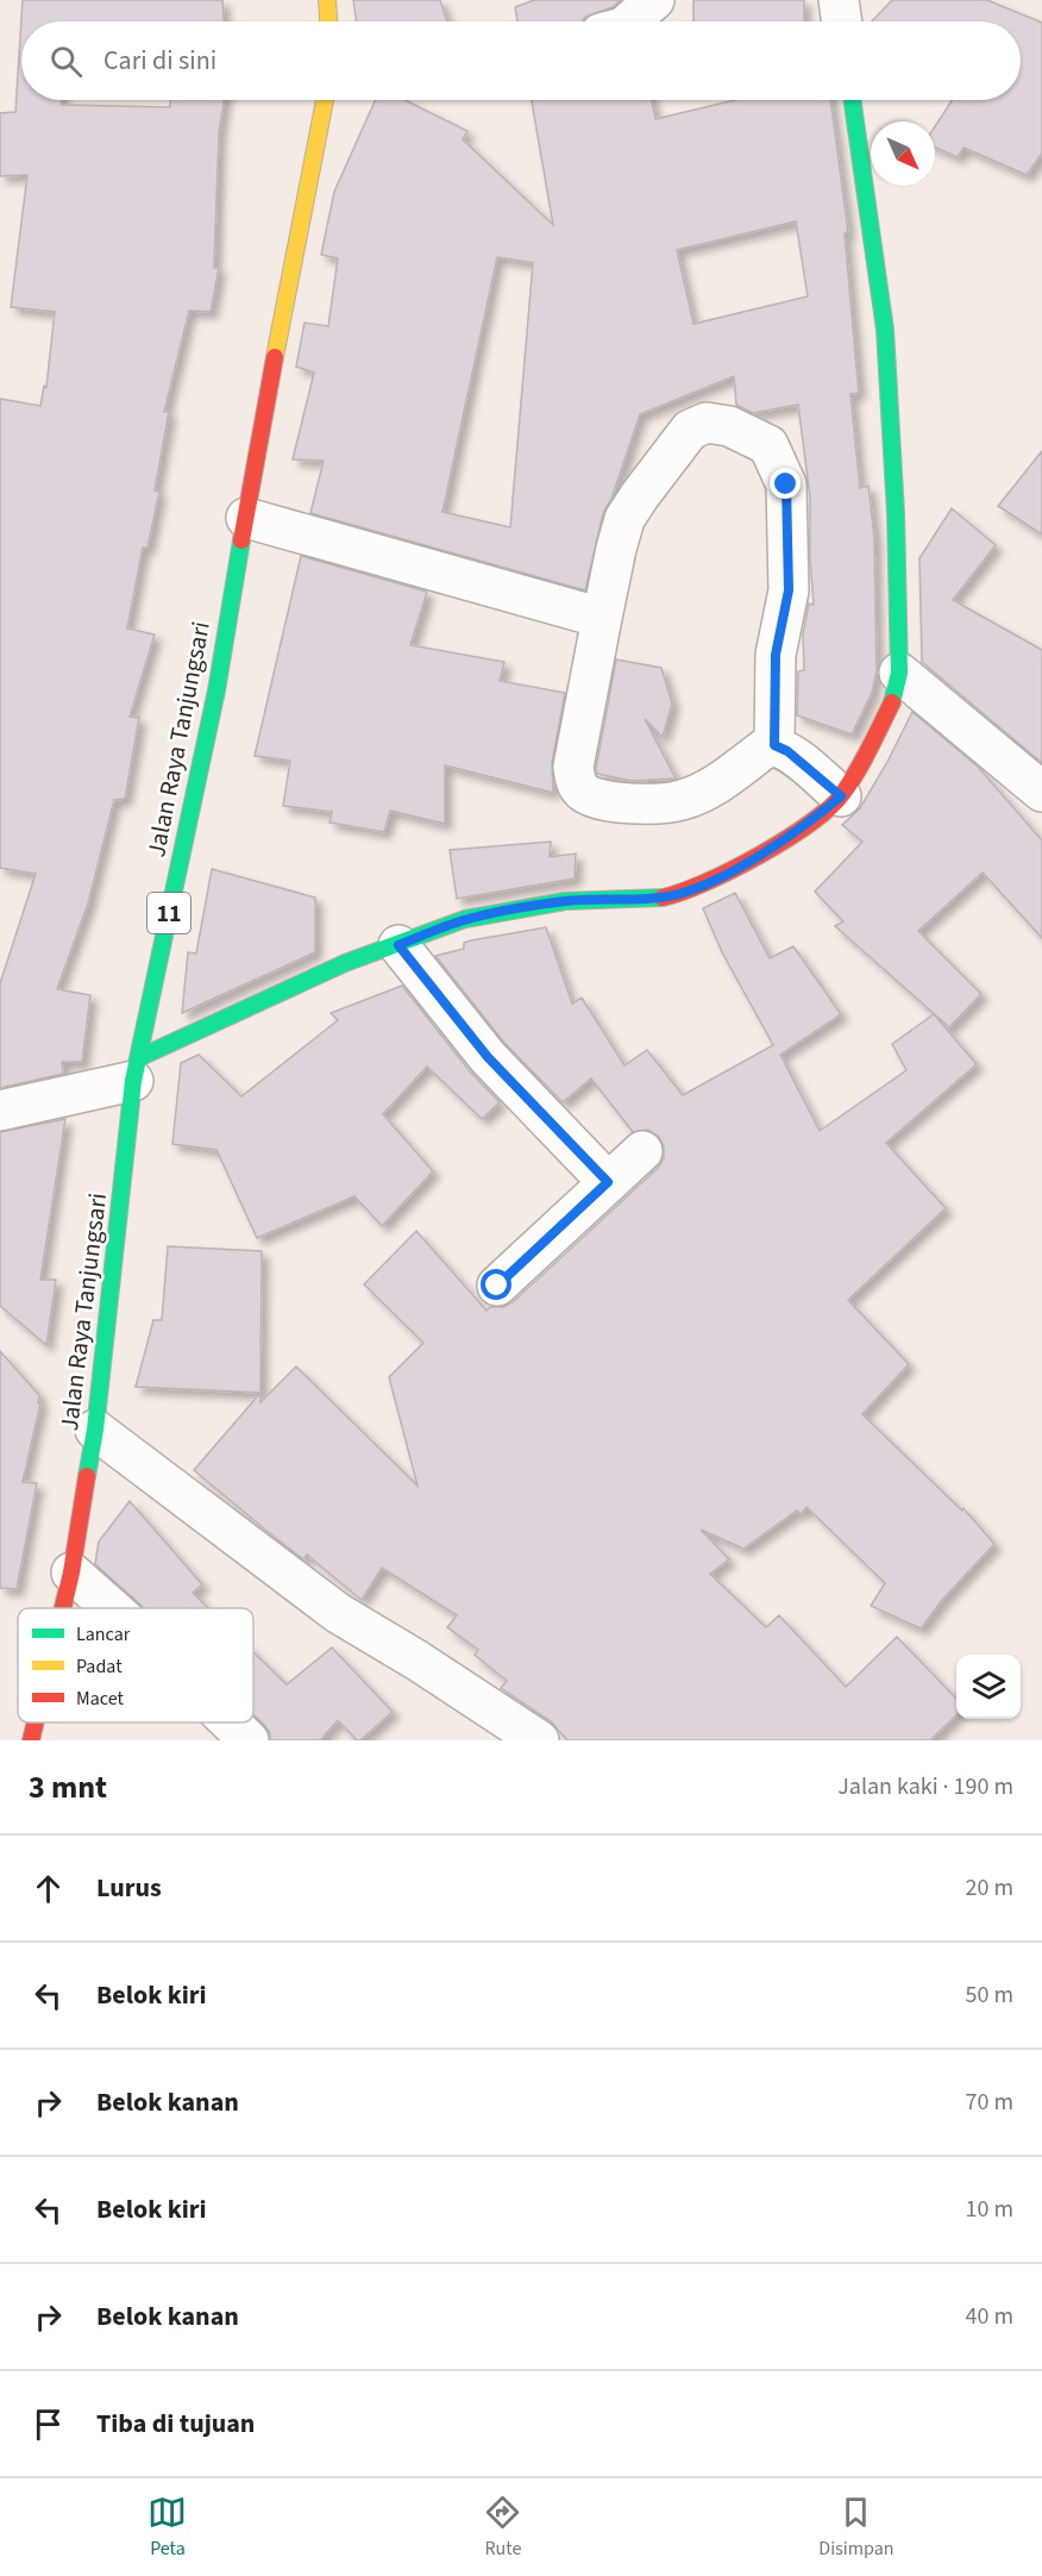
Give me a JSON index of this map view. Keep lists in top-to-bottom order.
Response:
{
  "streets": {
    "main road": ["Jalan Raya Tanjungsari", "11"]
  },
  "legend": ["Lancar", "Padat", "Macet"],
  "north": "bottom right",
  "page": {
    "search": "Cari di sini",
    "heading": ["3 mnt", "Jalan kaki · 190 m"],
    "list": [
      ["Lurus", "20 m"],
      ["Belok kiri", "50 m"],
      ["Belok kanan", "70 m"],
      ["Belok kiri", "10 m"],
      ["Belok kanan", "40 m"],
      "Tiba di tujuan"
    ],
    "nav": ["Peta", "Rute", "Disimpan"]
  }
}
